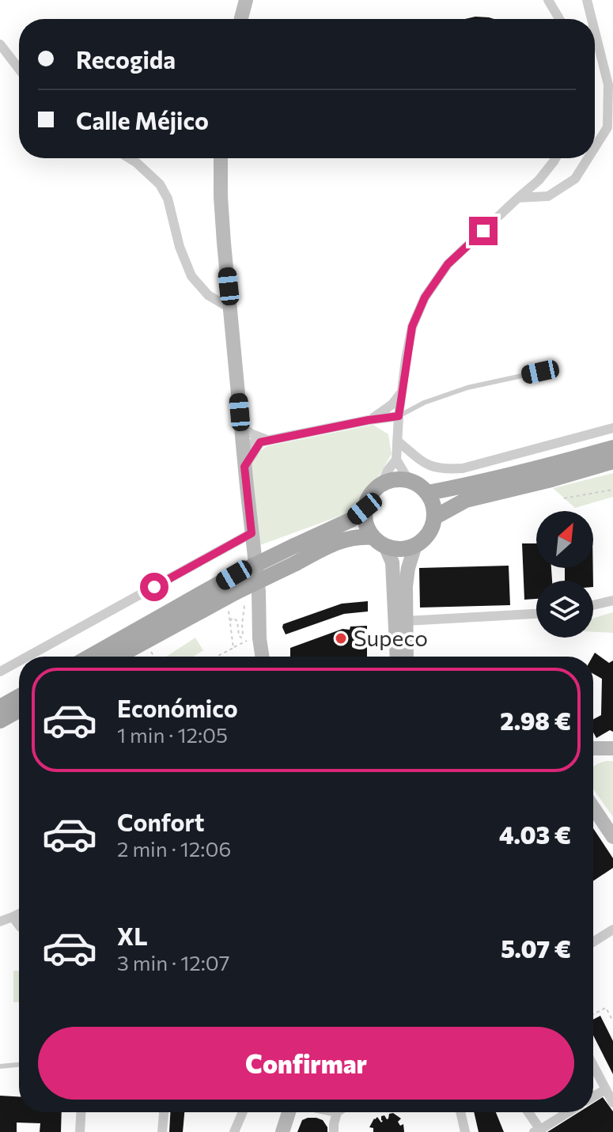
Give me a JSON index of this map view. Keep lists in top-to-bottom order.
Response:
{
  "places": ["Supeco"],
  "north": "top right",
  "page": {
    "banner": ["Recogida", "Calle Méjico"],
    "list": [
      {
        "name": "Económico",
        "note": "1 min · 12:05",
        "value": "2.98 €"
      },
      {
        "name": "Confort",
        "note": "2 min · 12:06",
        "value": "4.03 €"
      },
      {
        "name": "XL",
        "note": "3 min · 12:07",
        "value": "5.07 €"
      }
    ],
    "buttons": "Confirmar"
  }
}
